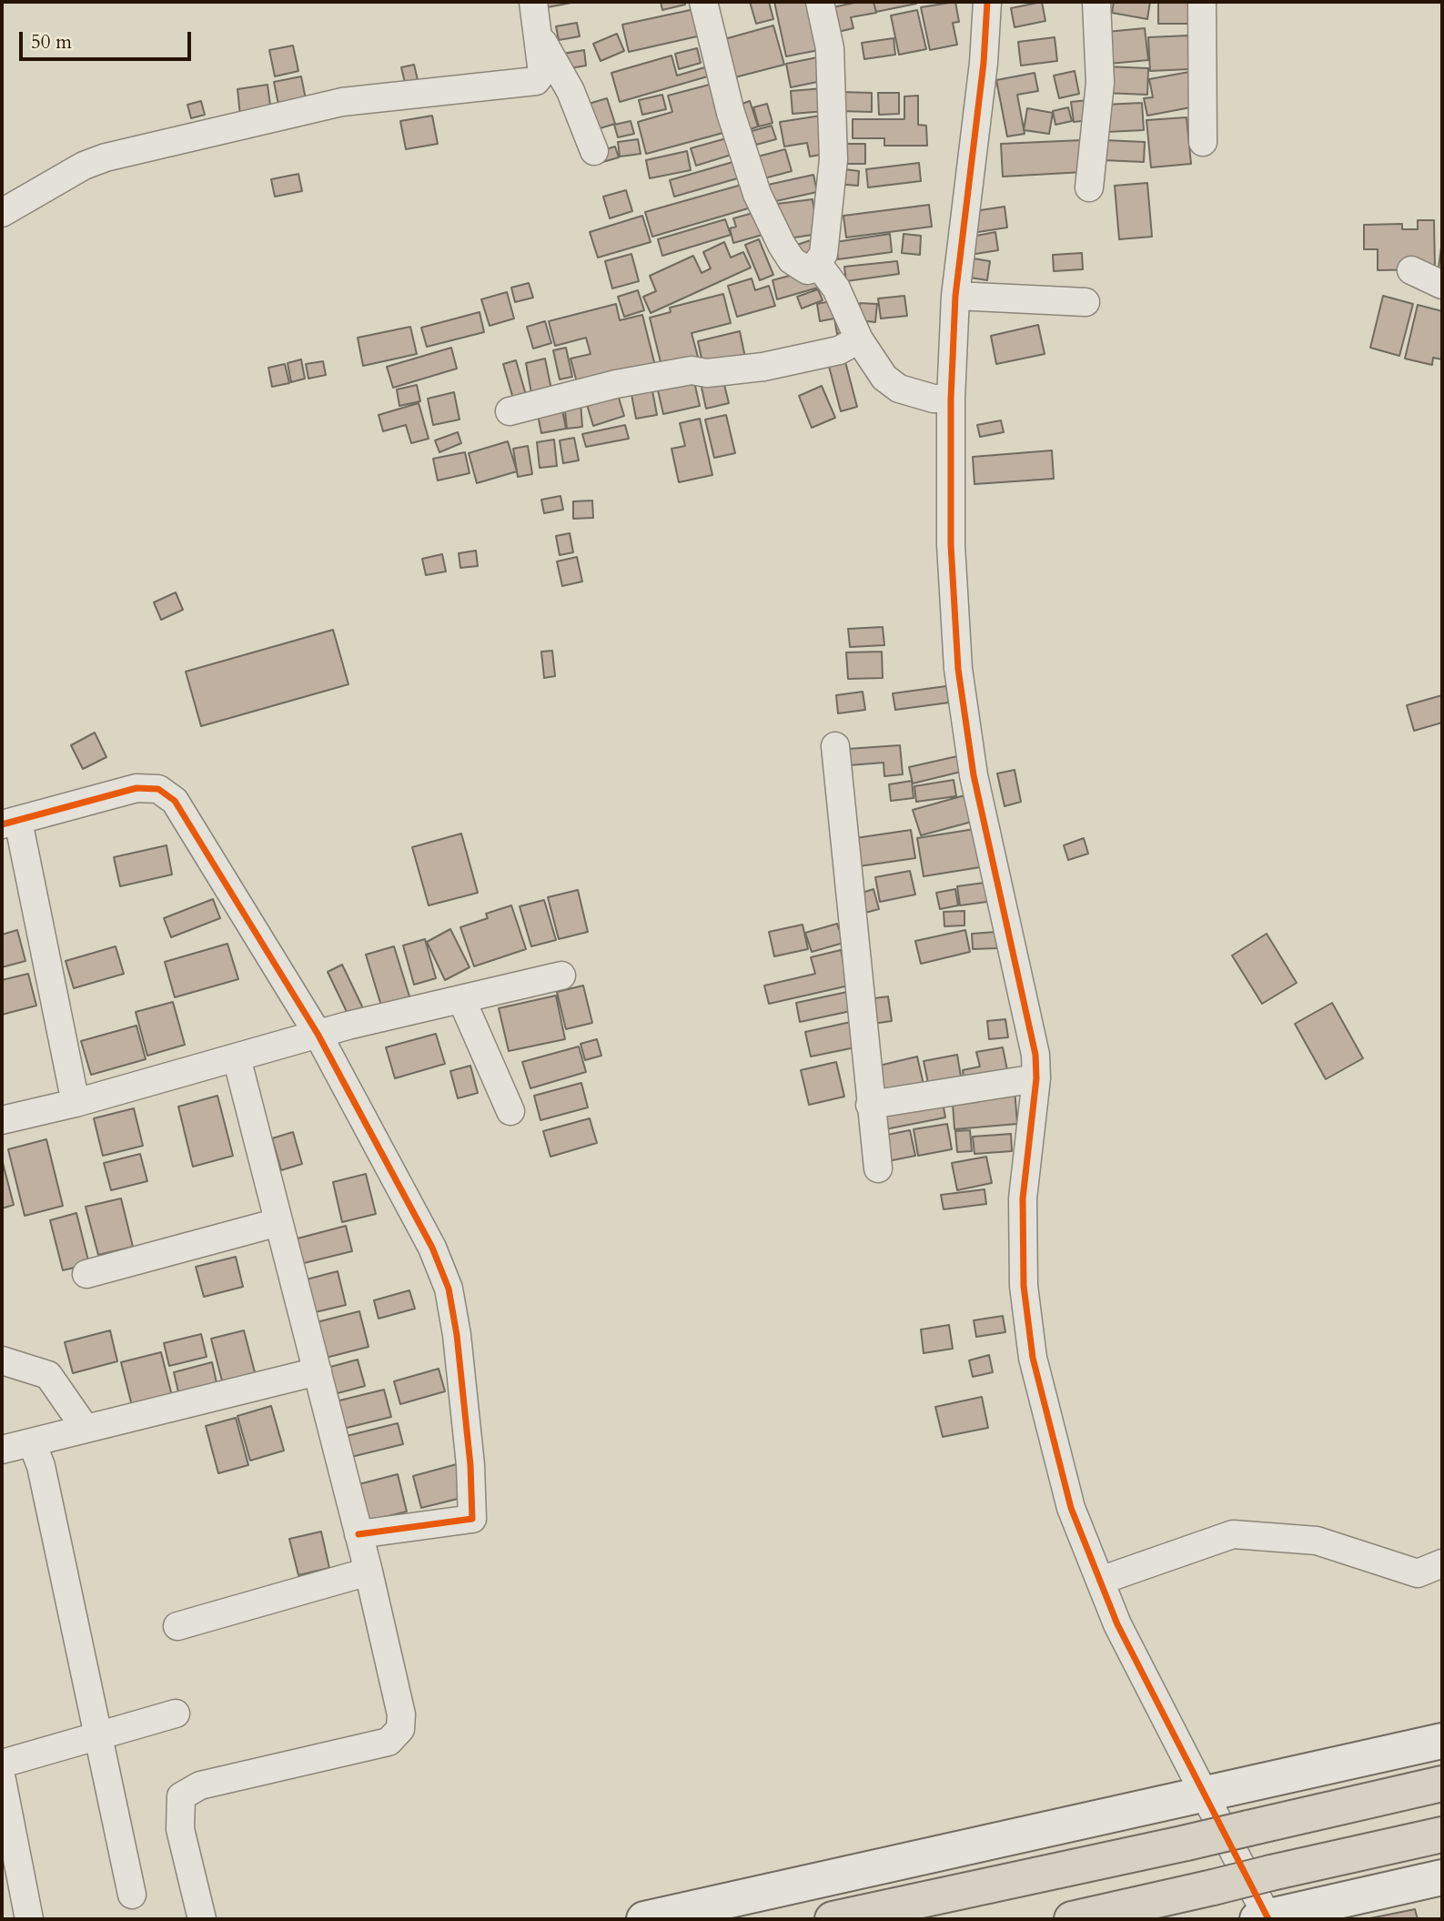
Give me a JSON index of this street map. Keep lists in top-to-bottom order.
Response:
{
  "scale_bar": "50 m"
}
